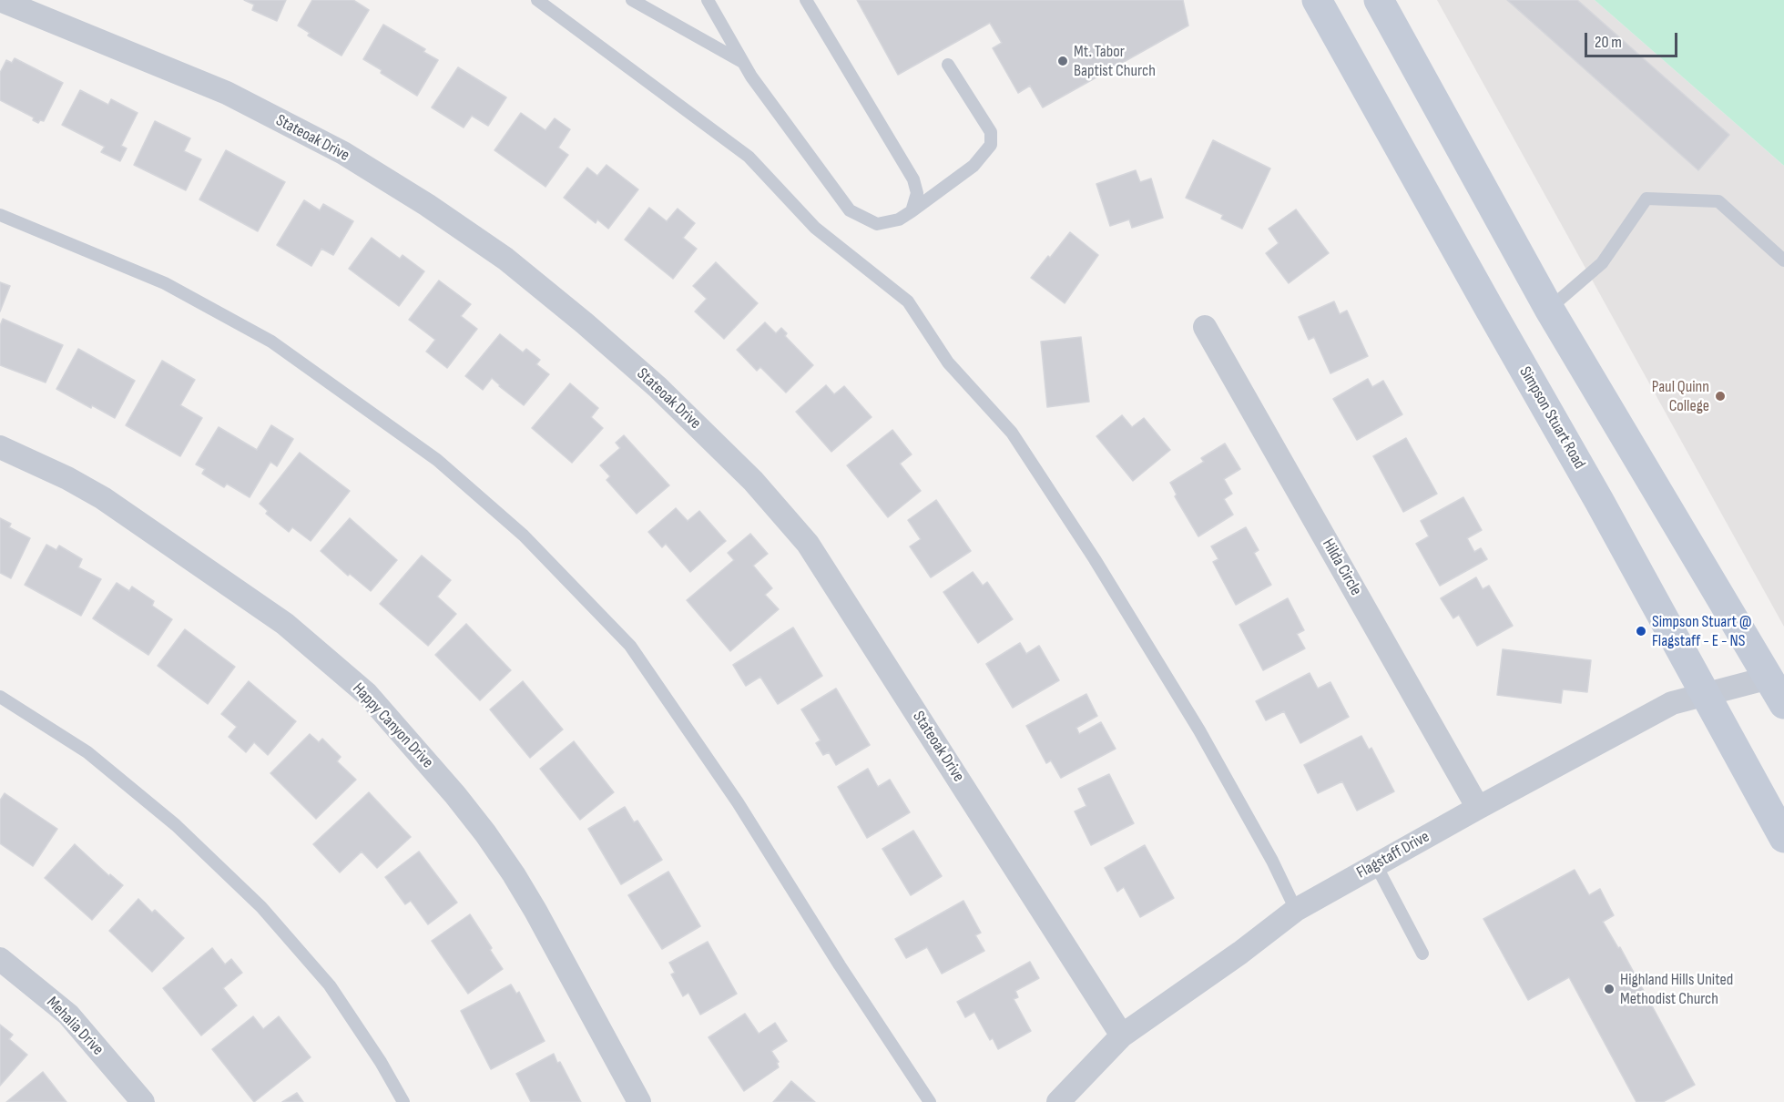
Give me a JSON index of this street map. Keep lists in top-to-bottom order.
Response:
{
  "streets": {
    "main road": ["Simpson Stuart Road"],
    "street": [
      "Stateoak Drive",
      "Hilda Circle",
      "Happy Canyon Drive",
      "Flagstaff Drive",
      "Mehalia Drive"
    ]
  },
  "crossings": [
    ["Stateoak Drive", "Flagstaff Drive"],
    ["Simpson Stuart Road", "Flagstaff Drive"],
    ["Hilda Circle", "Flagstaff Drive"]
  ],
  "places": [
    "Mt. Tabor Baptist Church",
    "Paul Quinn College",
    "Simpson Stuart @ Flagstaff - E - NS",
    "Highland Hills United Methodist Church"
  ],
  "scale_bar": "20 m"
}
